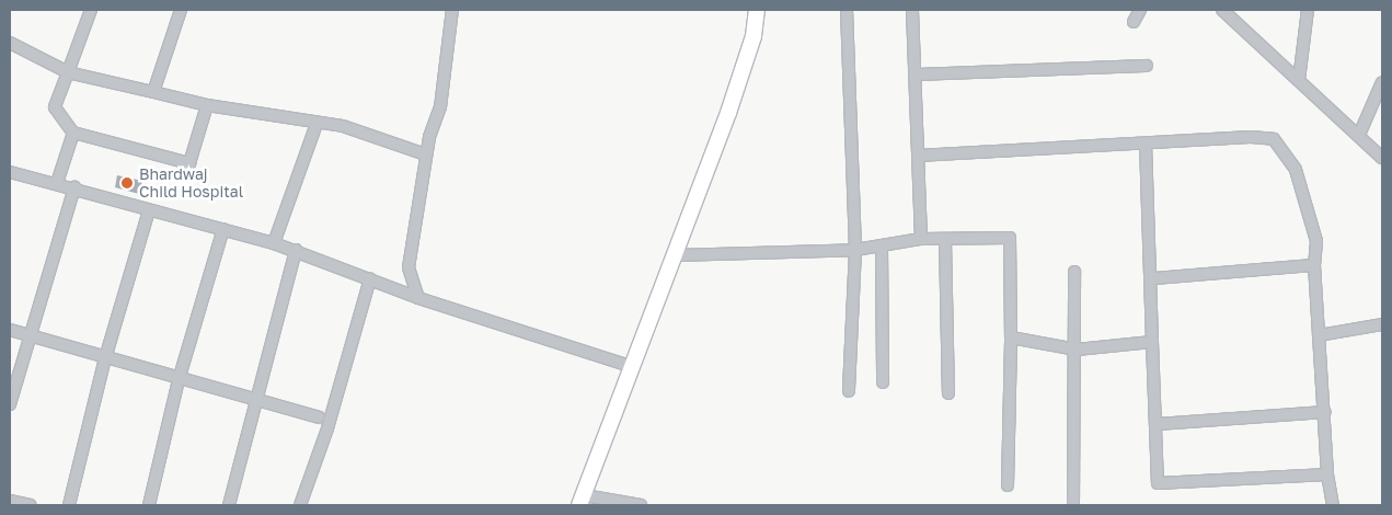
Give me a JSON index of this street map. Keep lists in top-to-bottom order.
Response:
{
  "places": ["Bhardwaj Child Hospital"]
}
